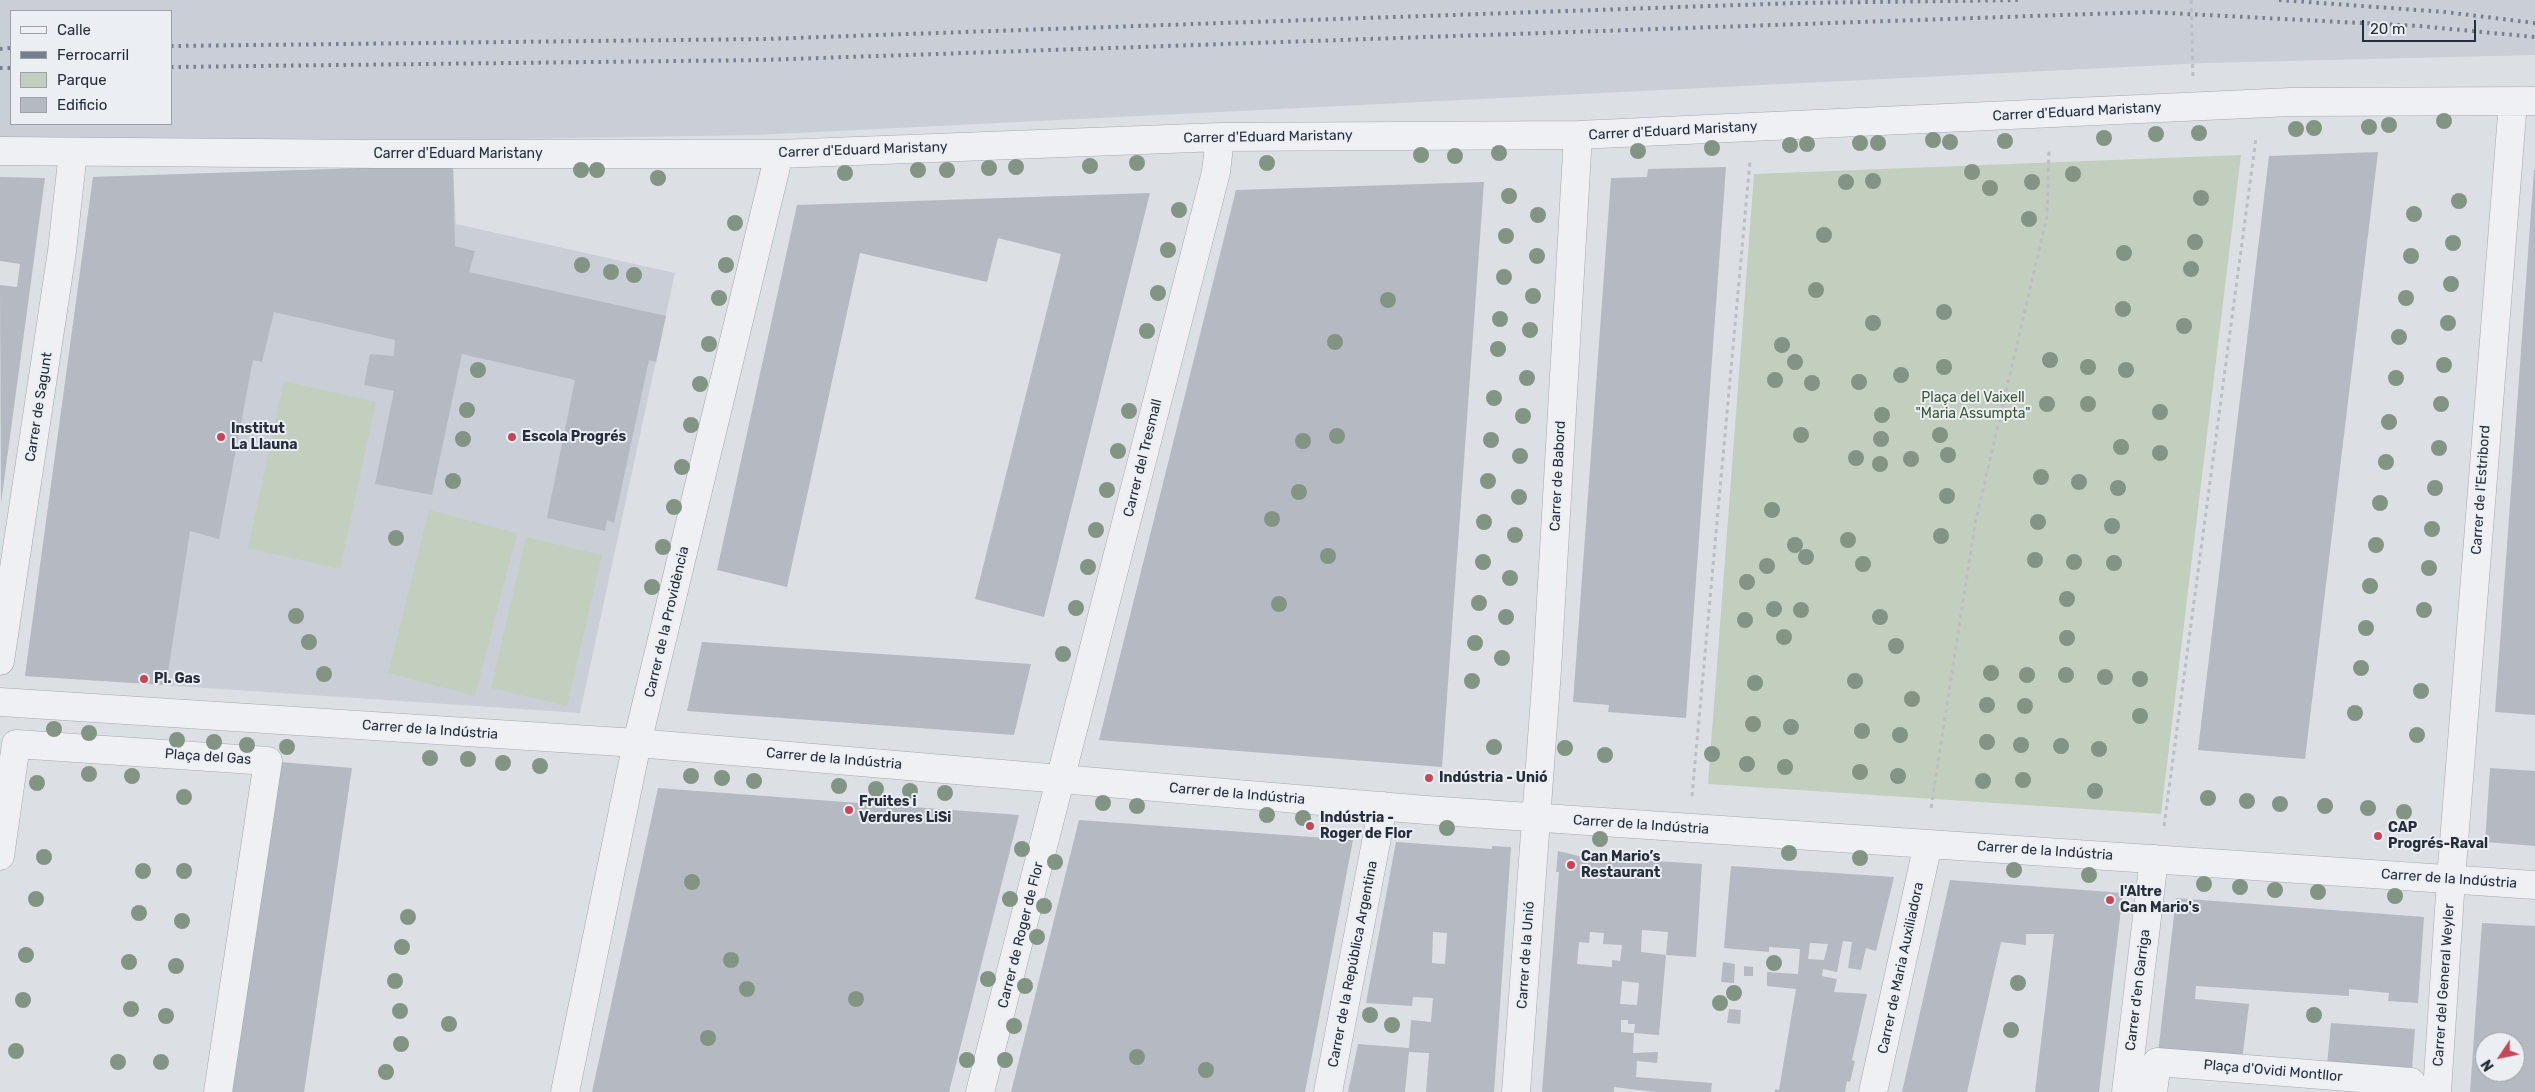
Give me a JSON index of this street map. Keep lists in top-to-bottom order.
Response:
{
  "streets": {
    "street": [
      "Carrer d'Eduard Maristany",
      "Carrer de Sagunt",
      "Carrer del Tresmall",
      "Carrer de Babord",
      "Carrer de l'Estribord",
      "Carrer de la Providència",
      "Carrer de la Indústria",
      "Plaça del Gas",
      "Carrer de Roger de Flor",
      "Carrer de la Unió",
      "Carrer de la República Argentina",
      "Carrer de Maria Auxiliadora",
      "Carrer del General Weyler",
      "Carrer d'en Garriga",
      "Plaça d'Ovidi Montllor"
    ]
  },
  "crossings": [
    ["Carrer d'Eduard Maristany", "Carrer de Sagunt"],
    ["Carrer d'Eduard Maristany", "Carrer del Tresmall"],
    ["Carrer d'Eduard Maristany", "Carrer de Babord"],
    ["Carrer d'Eduard Maristany", "Carrer de l'Estribord"],
    ["Carrer d'Eduard Maristany", "Carrer de la Providència"],
    ["Carrer del Tresmall", "Carrer de la Indústria"],
    ["Carrer del Tresmall", "Carrer de Roger de Flor"],
    ["Carrer de Babord", "Carrer de la Indústria"],
    ["Carrer de Babord", "Carrer de la Unió"],
    ["Carrer de l'Estribord", "Carrer de la Indústria"],
    ["Carrer de l'Estribord", "Carrer del General Weyler"],
    ["Carrer de la Providència", "Carrer de la Indústria"],
    ["Carrer de la Indústria", "Carrer de Roger de Flor"],
    ["Carrer de la Indústria", "Carrer de la Unió"],
    ["Carrer de la Indústria", "Carrer de la República Argentina"],
    ["Carrer de la Indústria", "Carrer de Maria Auxiliadora"],
    ["Carrer de la Indústria", "Carrer del General Weyler"],
    ["Carrer de la Indústria", "Carrer d'en Garriga"]
  ],
  "parks": ["Plaça del Vaixell \"Maria Assumpta\""],
  "places": [
    "Institut La Llauna",
    "Escola Progrés",
    "Pl. Gas",
    "Indústria - Unió",
    "Fruites i Verdures LiSi",
    "Indústria - Roger de Flor",
    "CAP Progrés-Raval",
    "Can Mario’s Restaurant",
    "l'Altre Can Mario's"
  ],
  "legend": [
    "Calle",
    "Ferrocarril",
    "Parque",
    "Edificio"
  ],
  "scale_bar": "20 m",
  "north": "bottom left"
}
